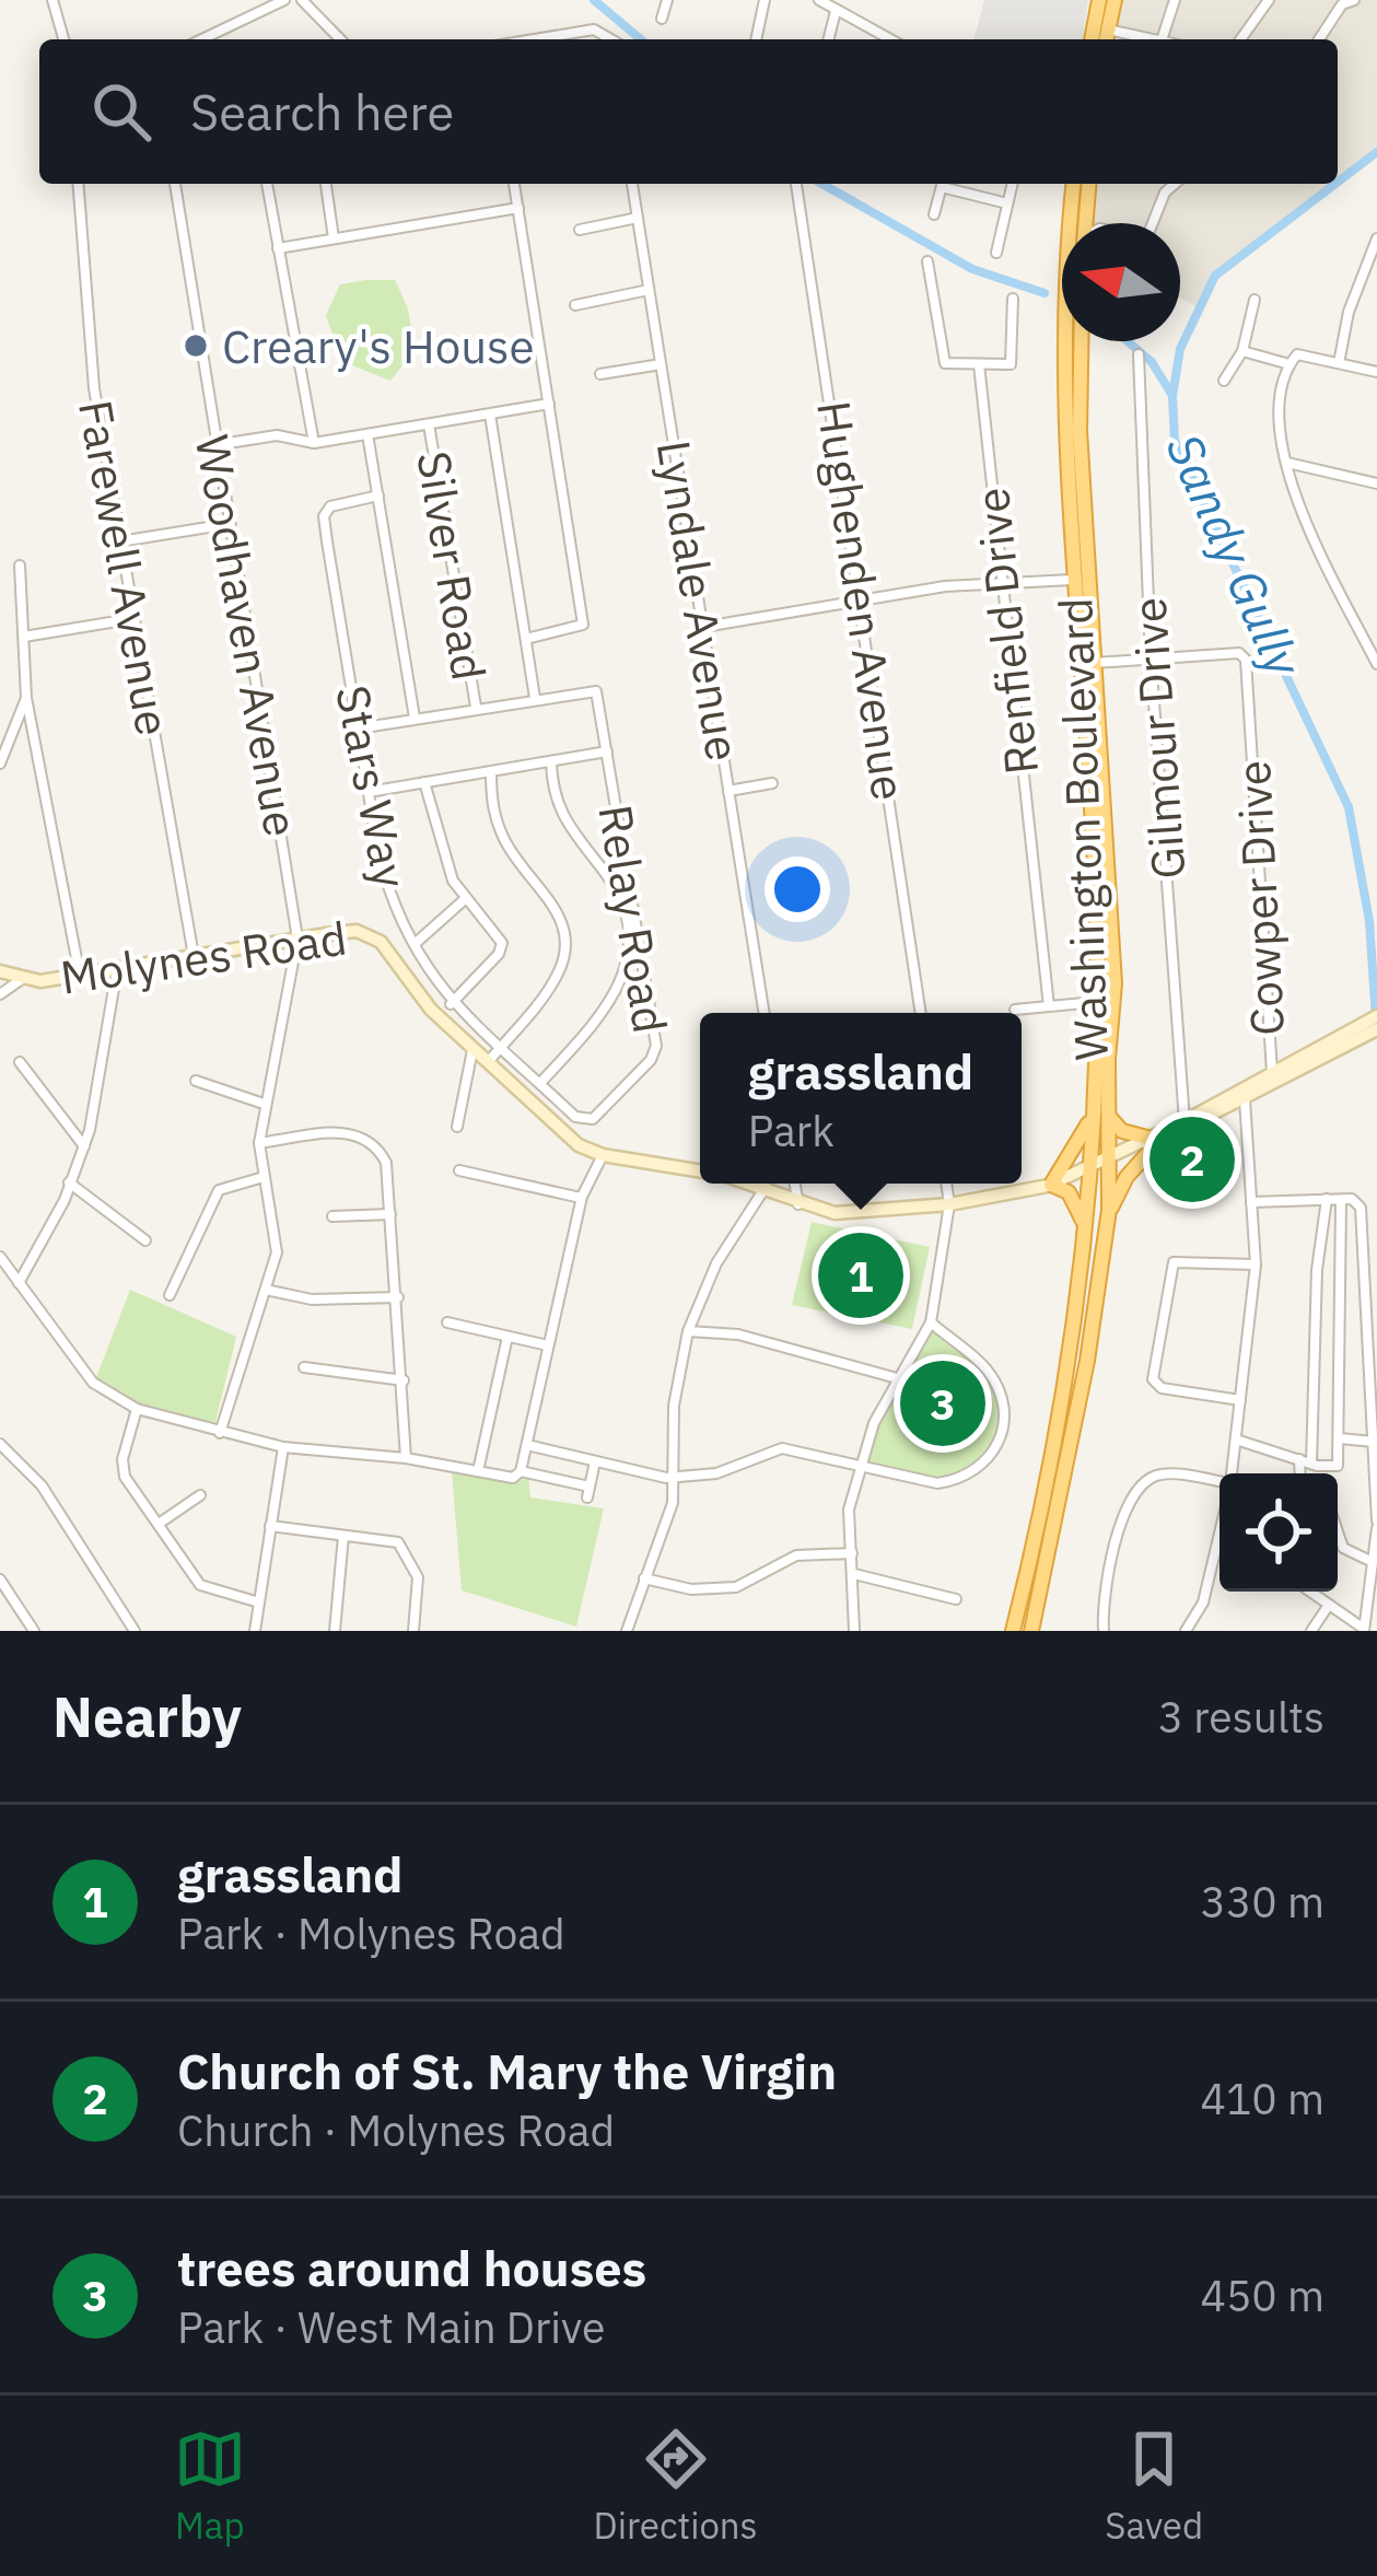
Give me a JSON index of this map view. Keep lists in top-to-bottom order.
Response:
{
  "streets": {
    "highway": ["Washington Boulevard"],
    "main road": ["Molynes Road"],
    "street": [
      "Silver Road",
      "Farewell Avenue",
      "Lyndale Avenue",
      "Hughenden Avenue",
      "Renfield Drive",
      "Woodhaven Avenue",
      "Gilmour Drive",
      "Stars Way",
      "Cowper Drive",
      "Relay Road"
    ]
  },
  "crossings": [
    ["Farewell Avenue", "Molynes Road"],
    ["Woodhaven Avenue", "Molynes Road"],
    ["Gilmour Drive", "Cowper Drive"],
    ["Gilmour Drive", "Molynes Road"],
    ["Stars Way", "Relay Road"],
    ["Washington Boulevard", "Cowper Drive"],
    ["Washington Boulevard", "Molynes Road"],
    ["Cowper Drive", "Molynes Road"]
  ],
  "water": ["Sandy Gully"],
  "places": ["Creary's House"],
  "north": "left",
  "page": {
    "search": "Search here",
    "popup": ["grassland", "Park"],
    "pins": ["2", "1", "3"],
    "heading": ["Nearby", "3 results"],
    "list": [
      {
        "mark": "1",
        "name": "grassland",
        "note": "Park · Molynes Road",
        "value": "330 m"
      },
      {
        "mark": "2",
        "name": "Church of St. Mary the Virgin",
        "note": "Church · Molynes Road",
        "value": "410 m"
      },
      {
        "mark": "3",
        "name": "trees around houses",
        "note": "Park · West Main Drive",
        "value": "450 m"
      }
    ],
    "nav": ["Map", "Directions", "Saved"]
  }
}
